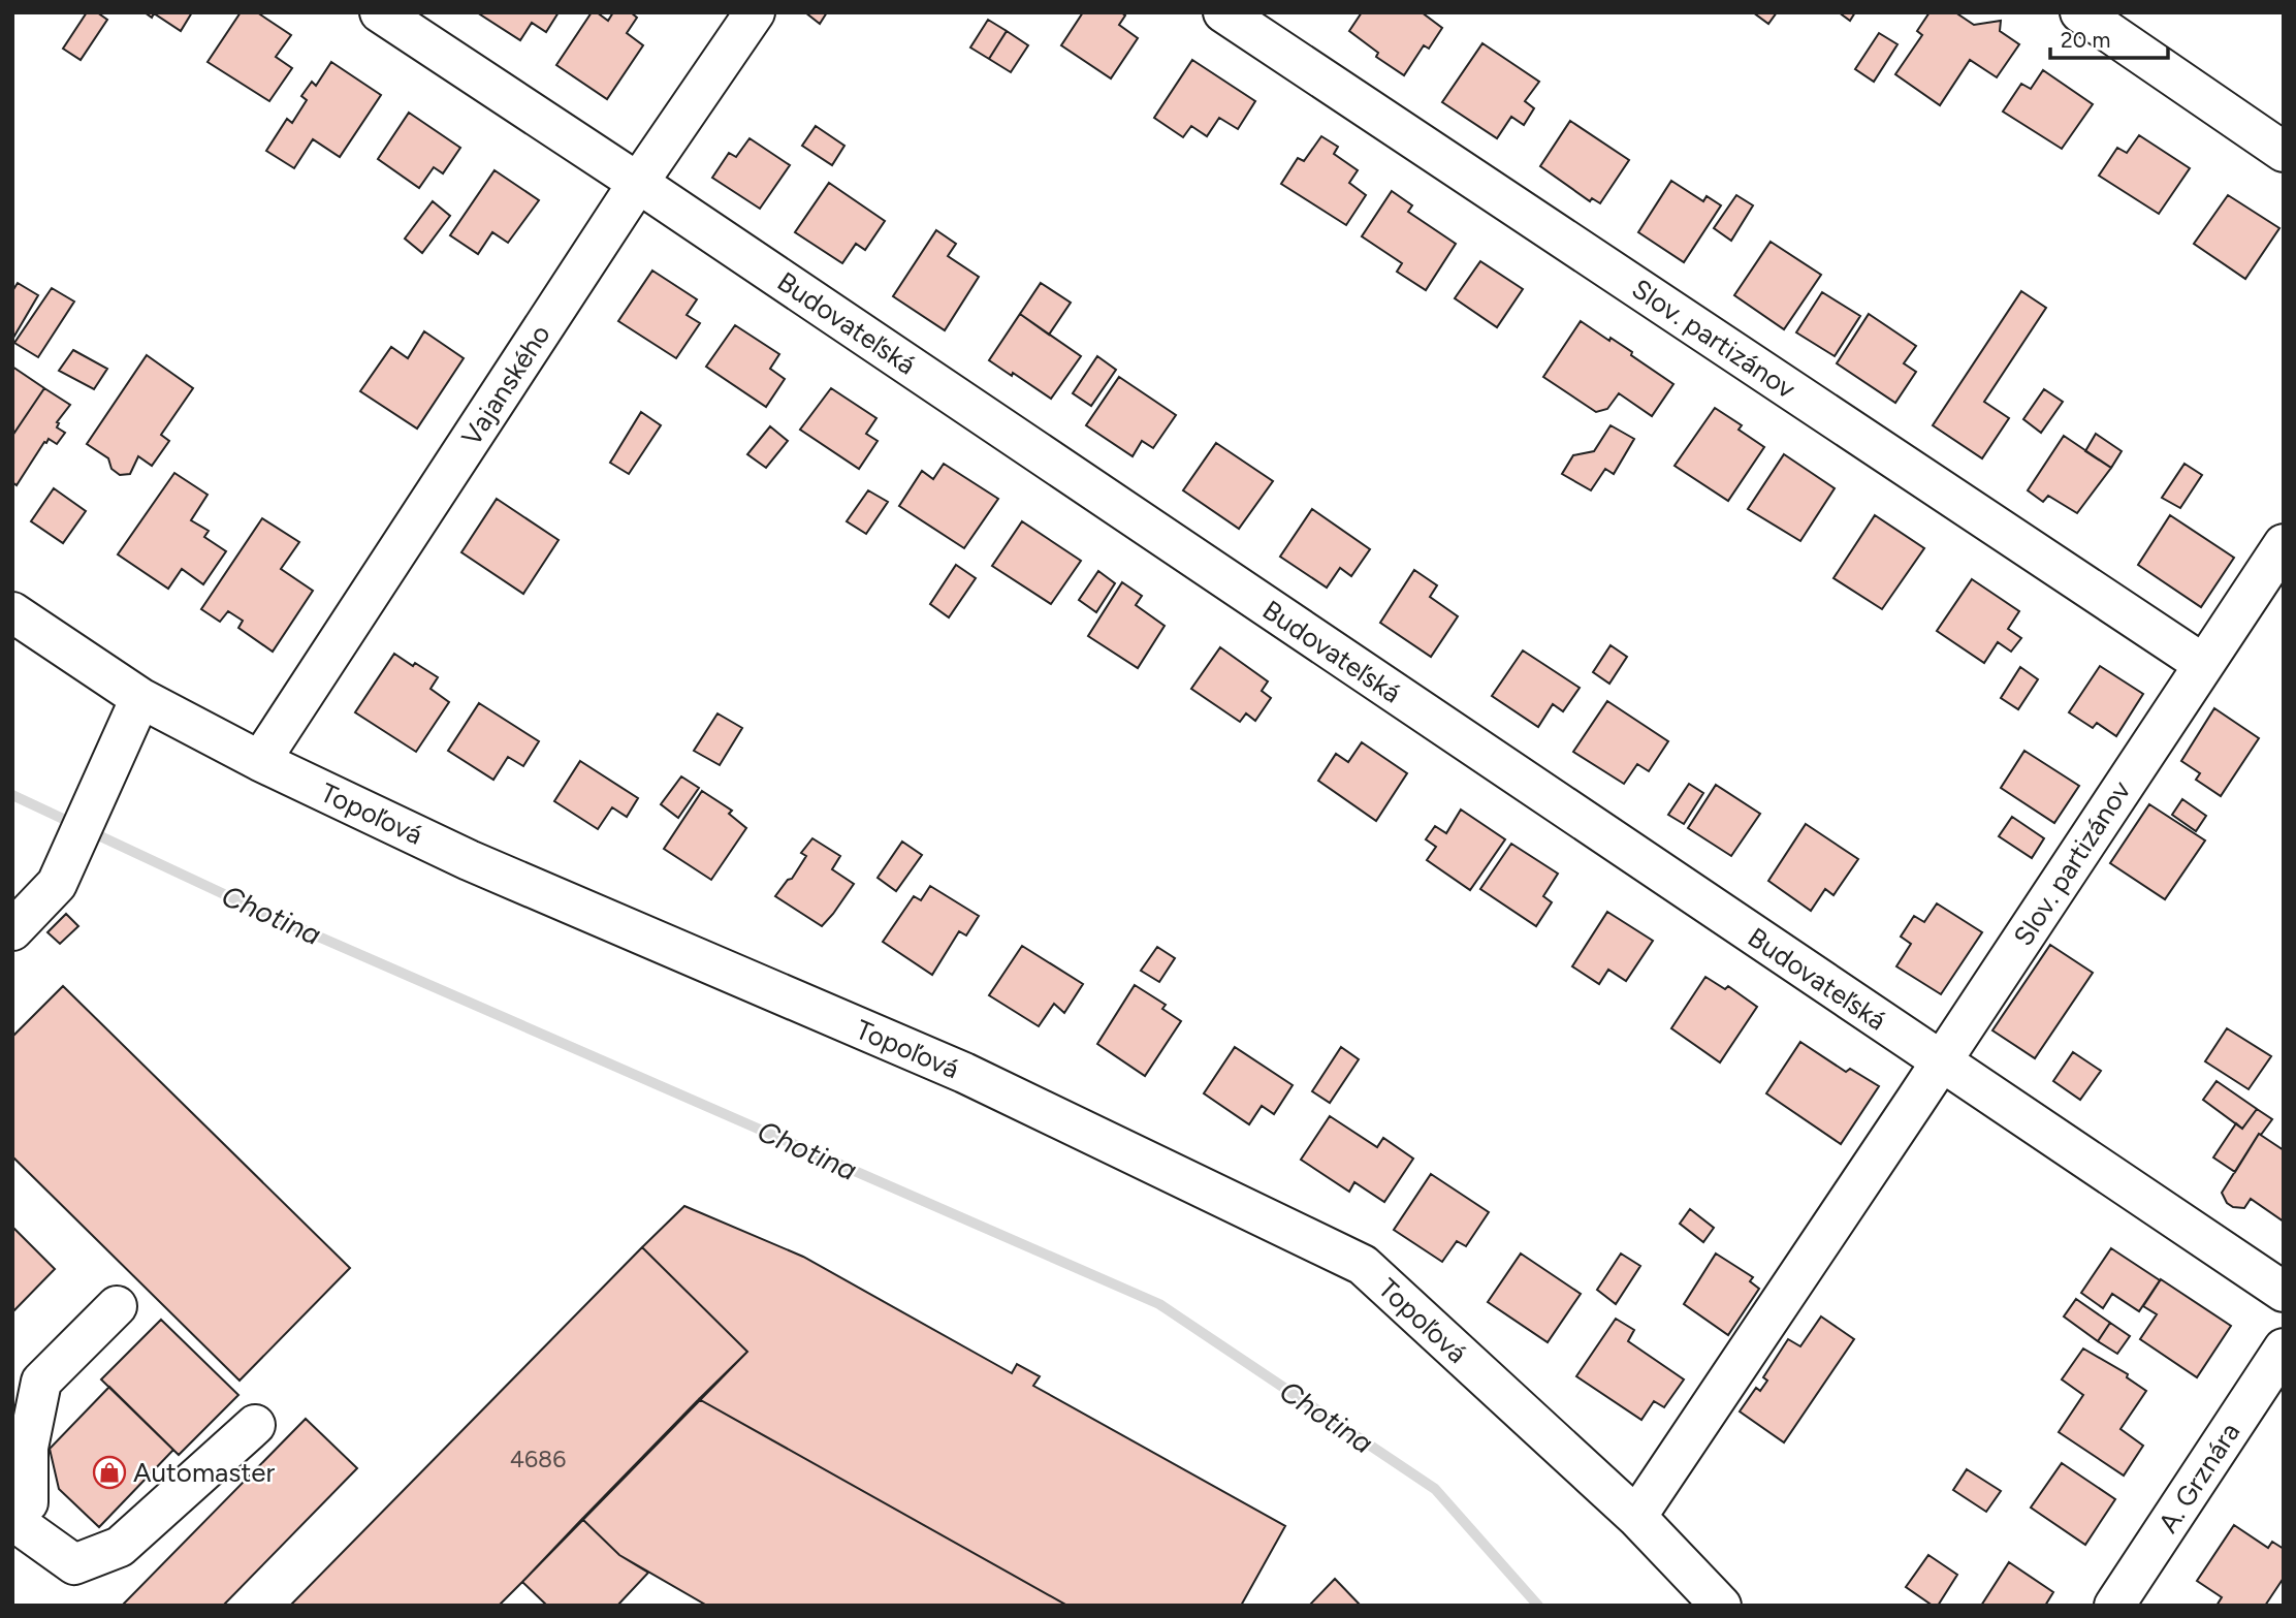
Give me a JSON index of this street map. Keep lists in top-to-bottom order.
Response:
{
  "streets": {
    "street": [
      "Budovateľská",
      "Slov. partizánov",
      "Vajanského",
      "Topoľová",
      "A. Grznára"
    ]
  },
  "crossings": [
    ["Budovateľská", "Slov. partizánov"],
    ["Budovateľská", "Vajanského"],
    ["Slov. partizánov", "Topoľová"],
    ["Vajanského", "Topoľová"]
  ],
  "water": ["Chotina"],
  "places": {
    "shop": ["Automaster"]
  },
  "house_numbers": ["4686"],
  "scale_bar": "20 m"
}
